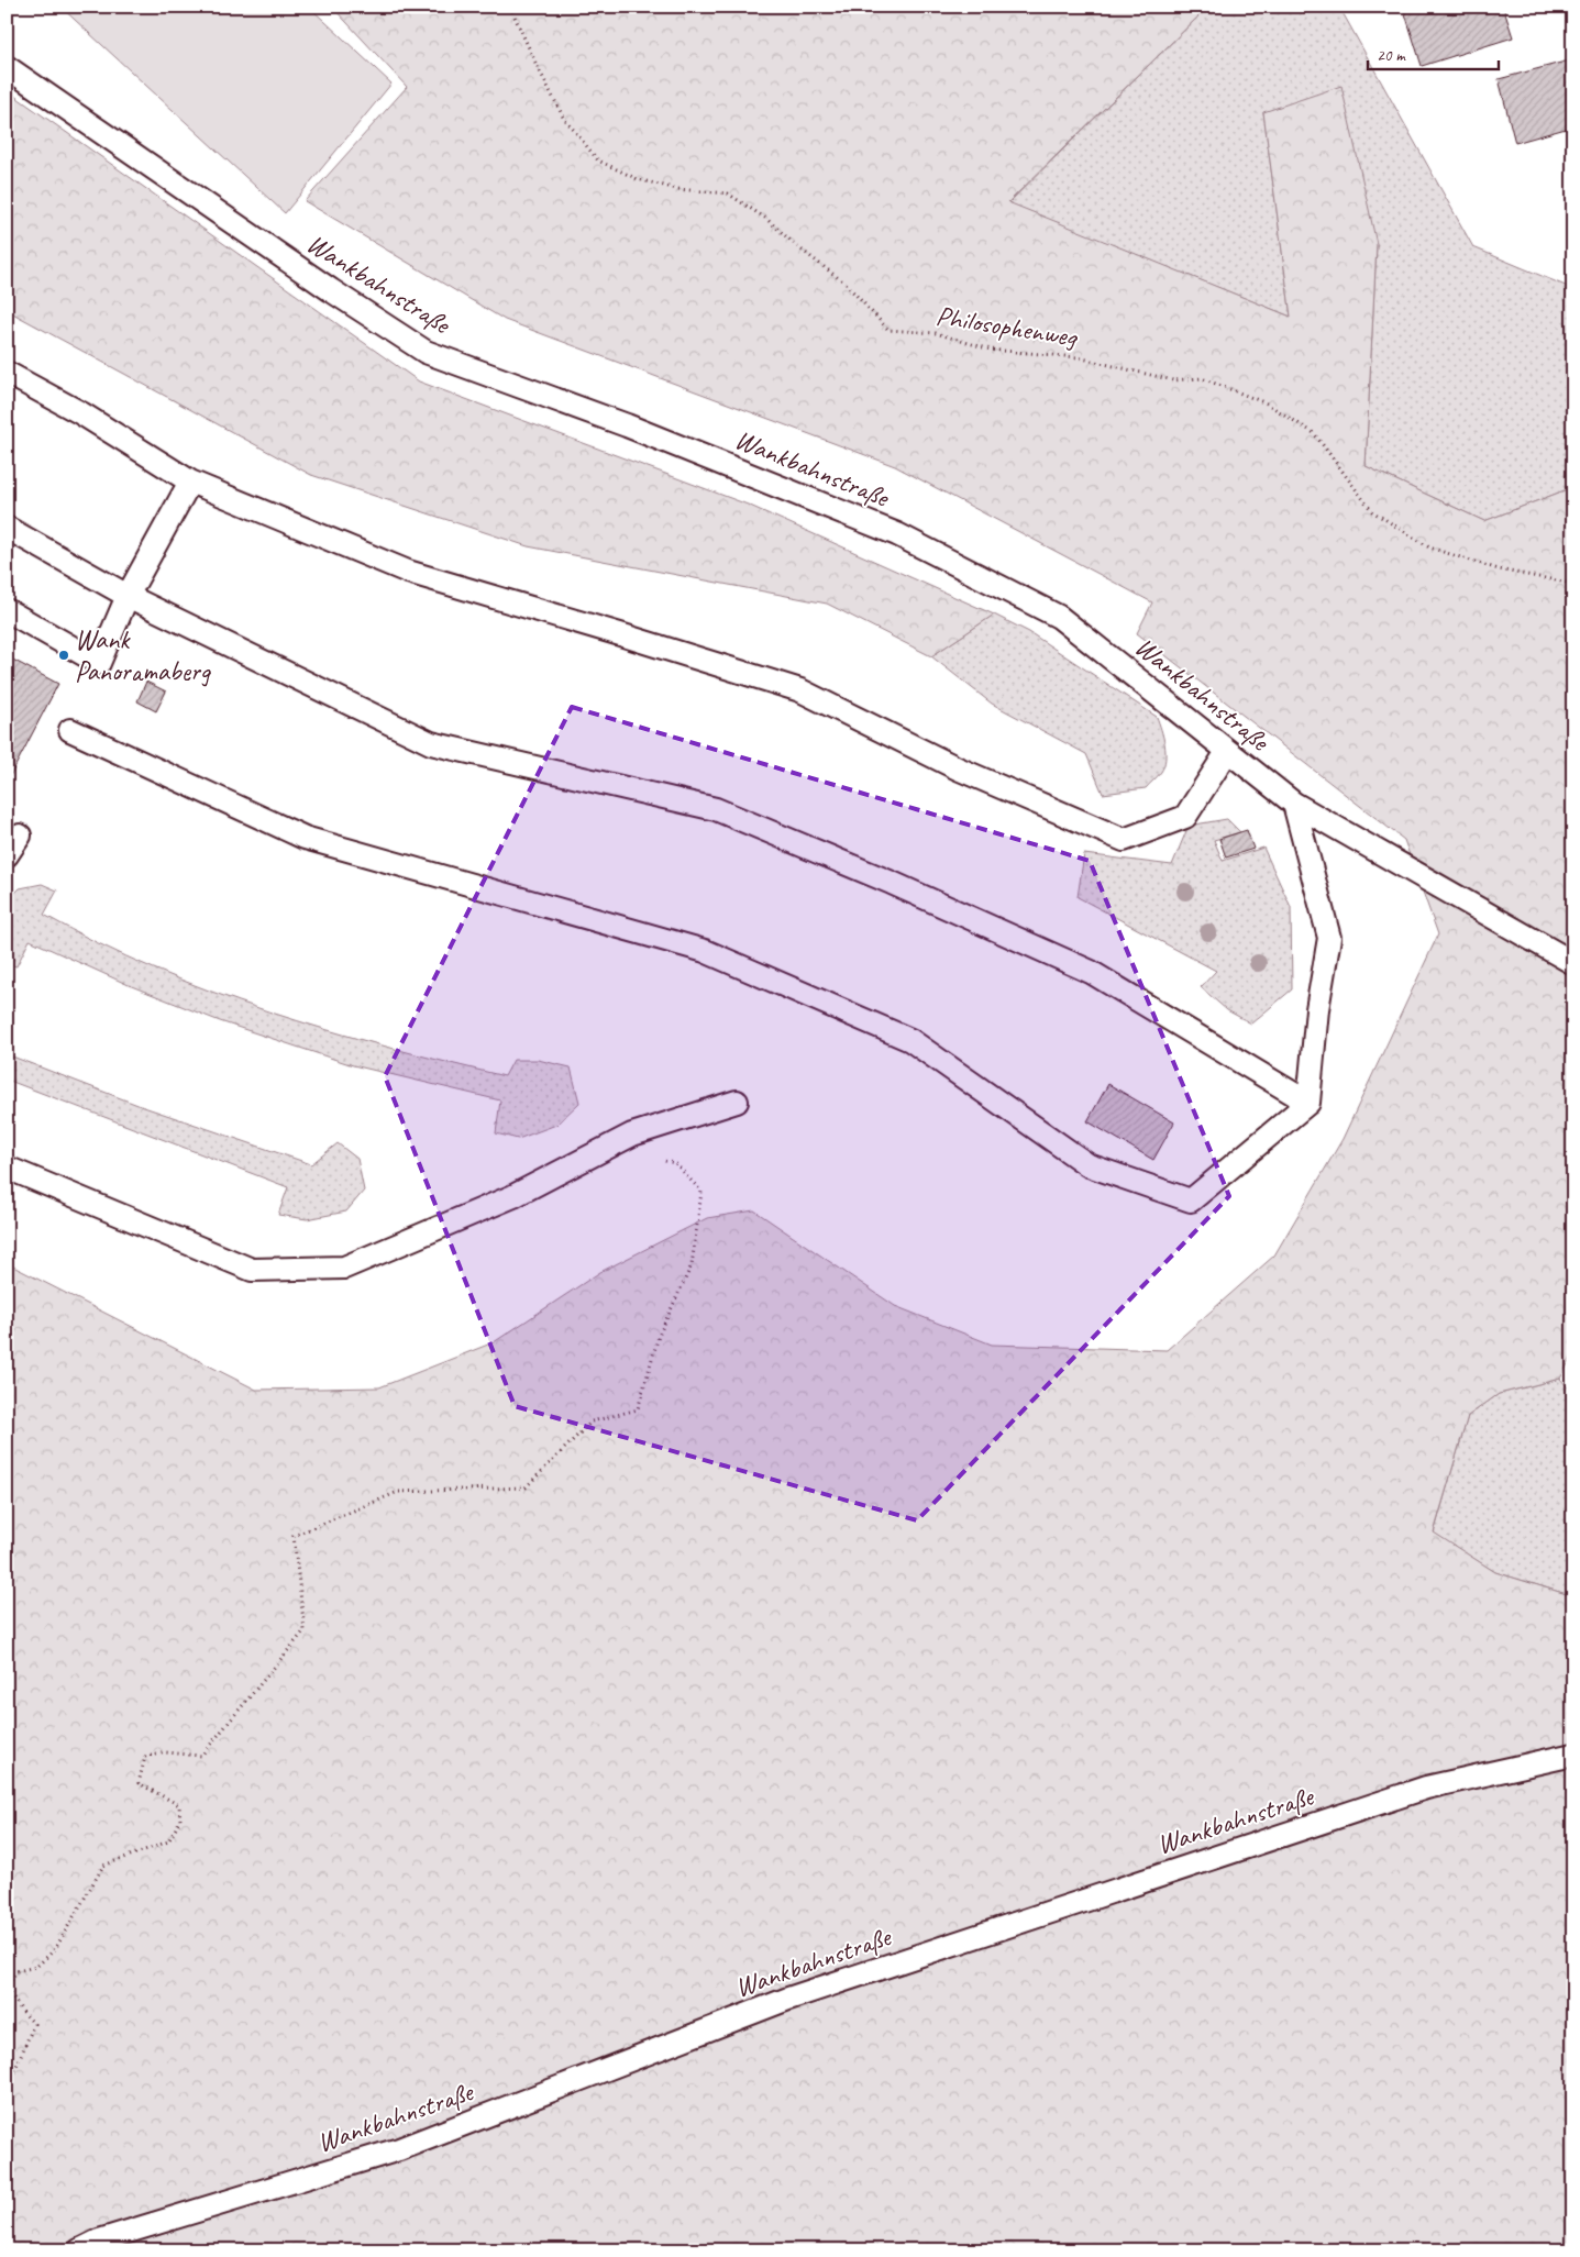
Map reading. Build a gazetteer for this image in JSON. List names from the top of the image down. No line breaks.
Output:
{"streets":{"lane":["Wankbahnstraße"],"path":["Philosophenweg"]},"places":["Wank Panoramaberg"],"scale_bar":"20 m"}
